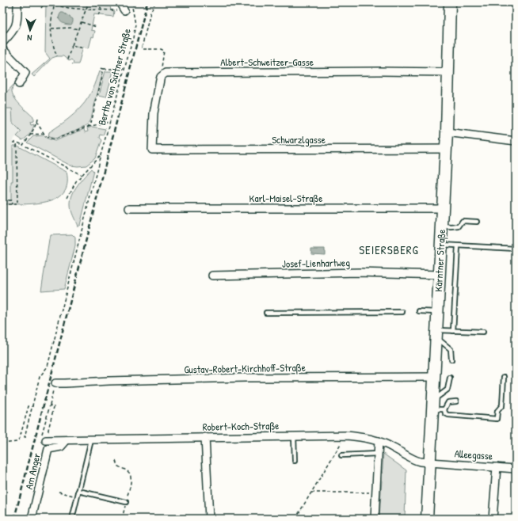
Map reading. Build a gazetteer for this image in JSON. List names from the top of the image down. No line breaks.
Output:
{"streets":{"main road":["Kärntner Straße"],"street":["Albert-Schweitzer-Gasse","Schwarzlgasse","Karl-Maisel-Straße","Josef-Lienhartweg","Gustav-Robert-Kirchhoff-Straße","Robert-Koch-Straße","Alleegasse","Am Anger"],"path":["Bertha von Suttner Straße"]},"crossings":[["Albert-Schweitzer-Gasse","Schwarzlgasse"],["Albert-Schweitzer-Gasse","Kärntner Straße"],["Schwarzlgasse","Kärntner Straße"],["Karl-Maisel-Straße","Kärntner Straße"],["Kärntner Straße","Josef-Lienhartweg"],["Kärntner Straße","Gustav-Robert-Kirchhoff-Straße"],["Kärntner Straße","Robert-Koch-Straße"],["Kärntner Straße","Alleegasse"],["Robert-Koch-Straße","Alleegasse"],["Robert-Koch-Straße","Am Anger"]],"districts":["SEIERSBERG"],"north":"bottom"}
